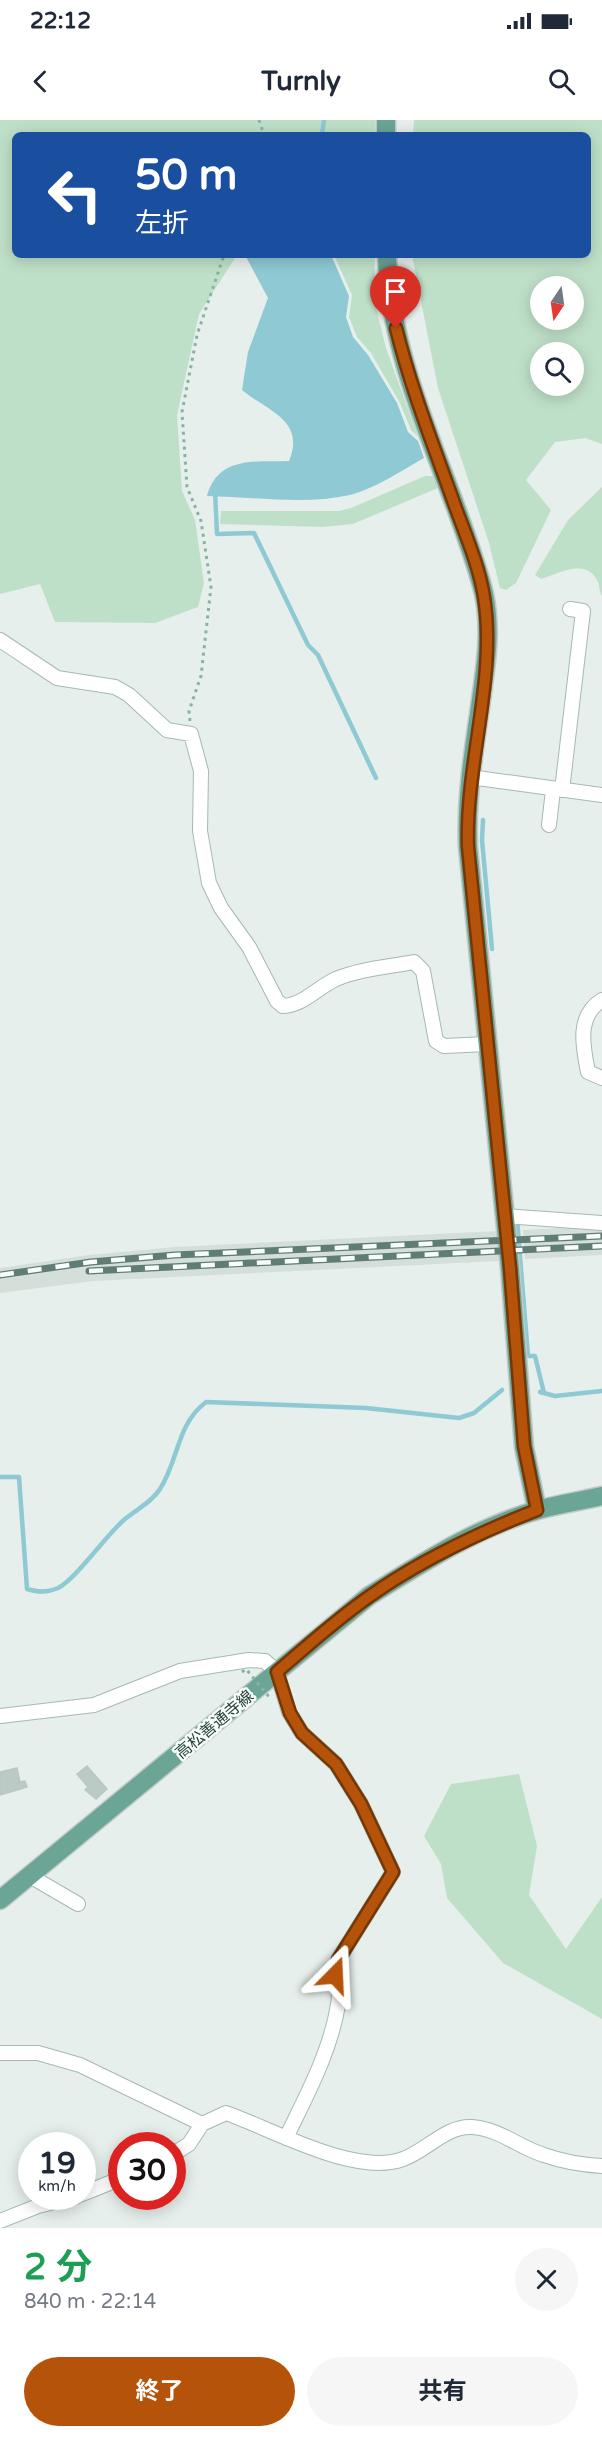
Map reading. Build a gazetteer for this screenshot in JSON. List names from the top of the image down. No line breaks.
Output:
{"streets":{"main road":["高松善通寺線"]},"north":"bottom","page":{"status":"22:12","header":"Turnly","turn":["50 m","左折"],"speed":"19 km/h","limit":"30","heading":["2 分","840 m · 22:14"],"buttons":["終了","共有"]}}
